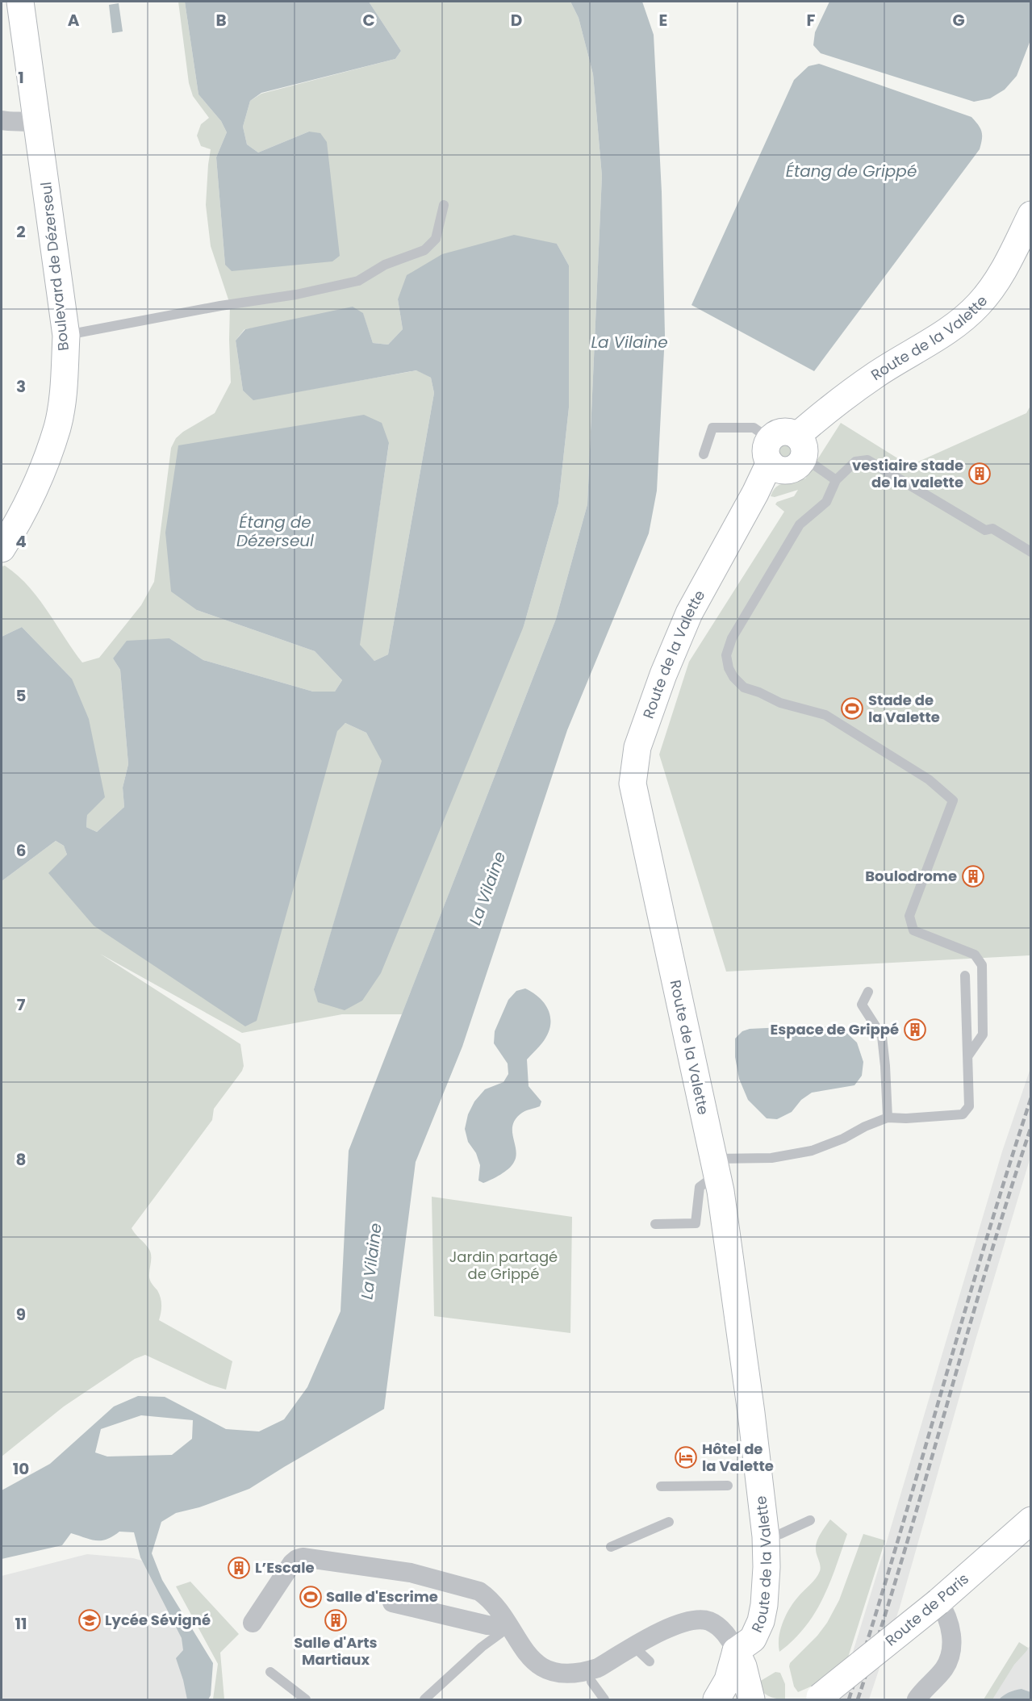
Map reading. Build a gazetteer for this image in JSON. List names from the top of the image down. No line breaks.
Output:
{"streets":{"street":["Boulevard de Dézerseul","Route de la Valette","Route de Paris"]},"water":["Étang de Grippé","La Vilaine","Étang de Dézerseul"],"parks":["Jardin partagé de Grippé"],"places":{"building":["vestiaire stade de la valette","Boulodrome","Espace de Grippé","L’Escale","Salle d'Arts Martiaux"],"sports":["Stade de la Valette","Salle d'Escrime"],"hotel":["Hôtel de la Valette"],"school or university":["Lycée Sévigné"]},"grid":{"columns":["A","B","C","D","E","F","G"],"rows":["1","2","3","4","5","6","7","8","9","10","11"]}}
